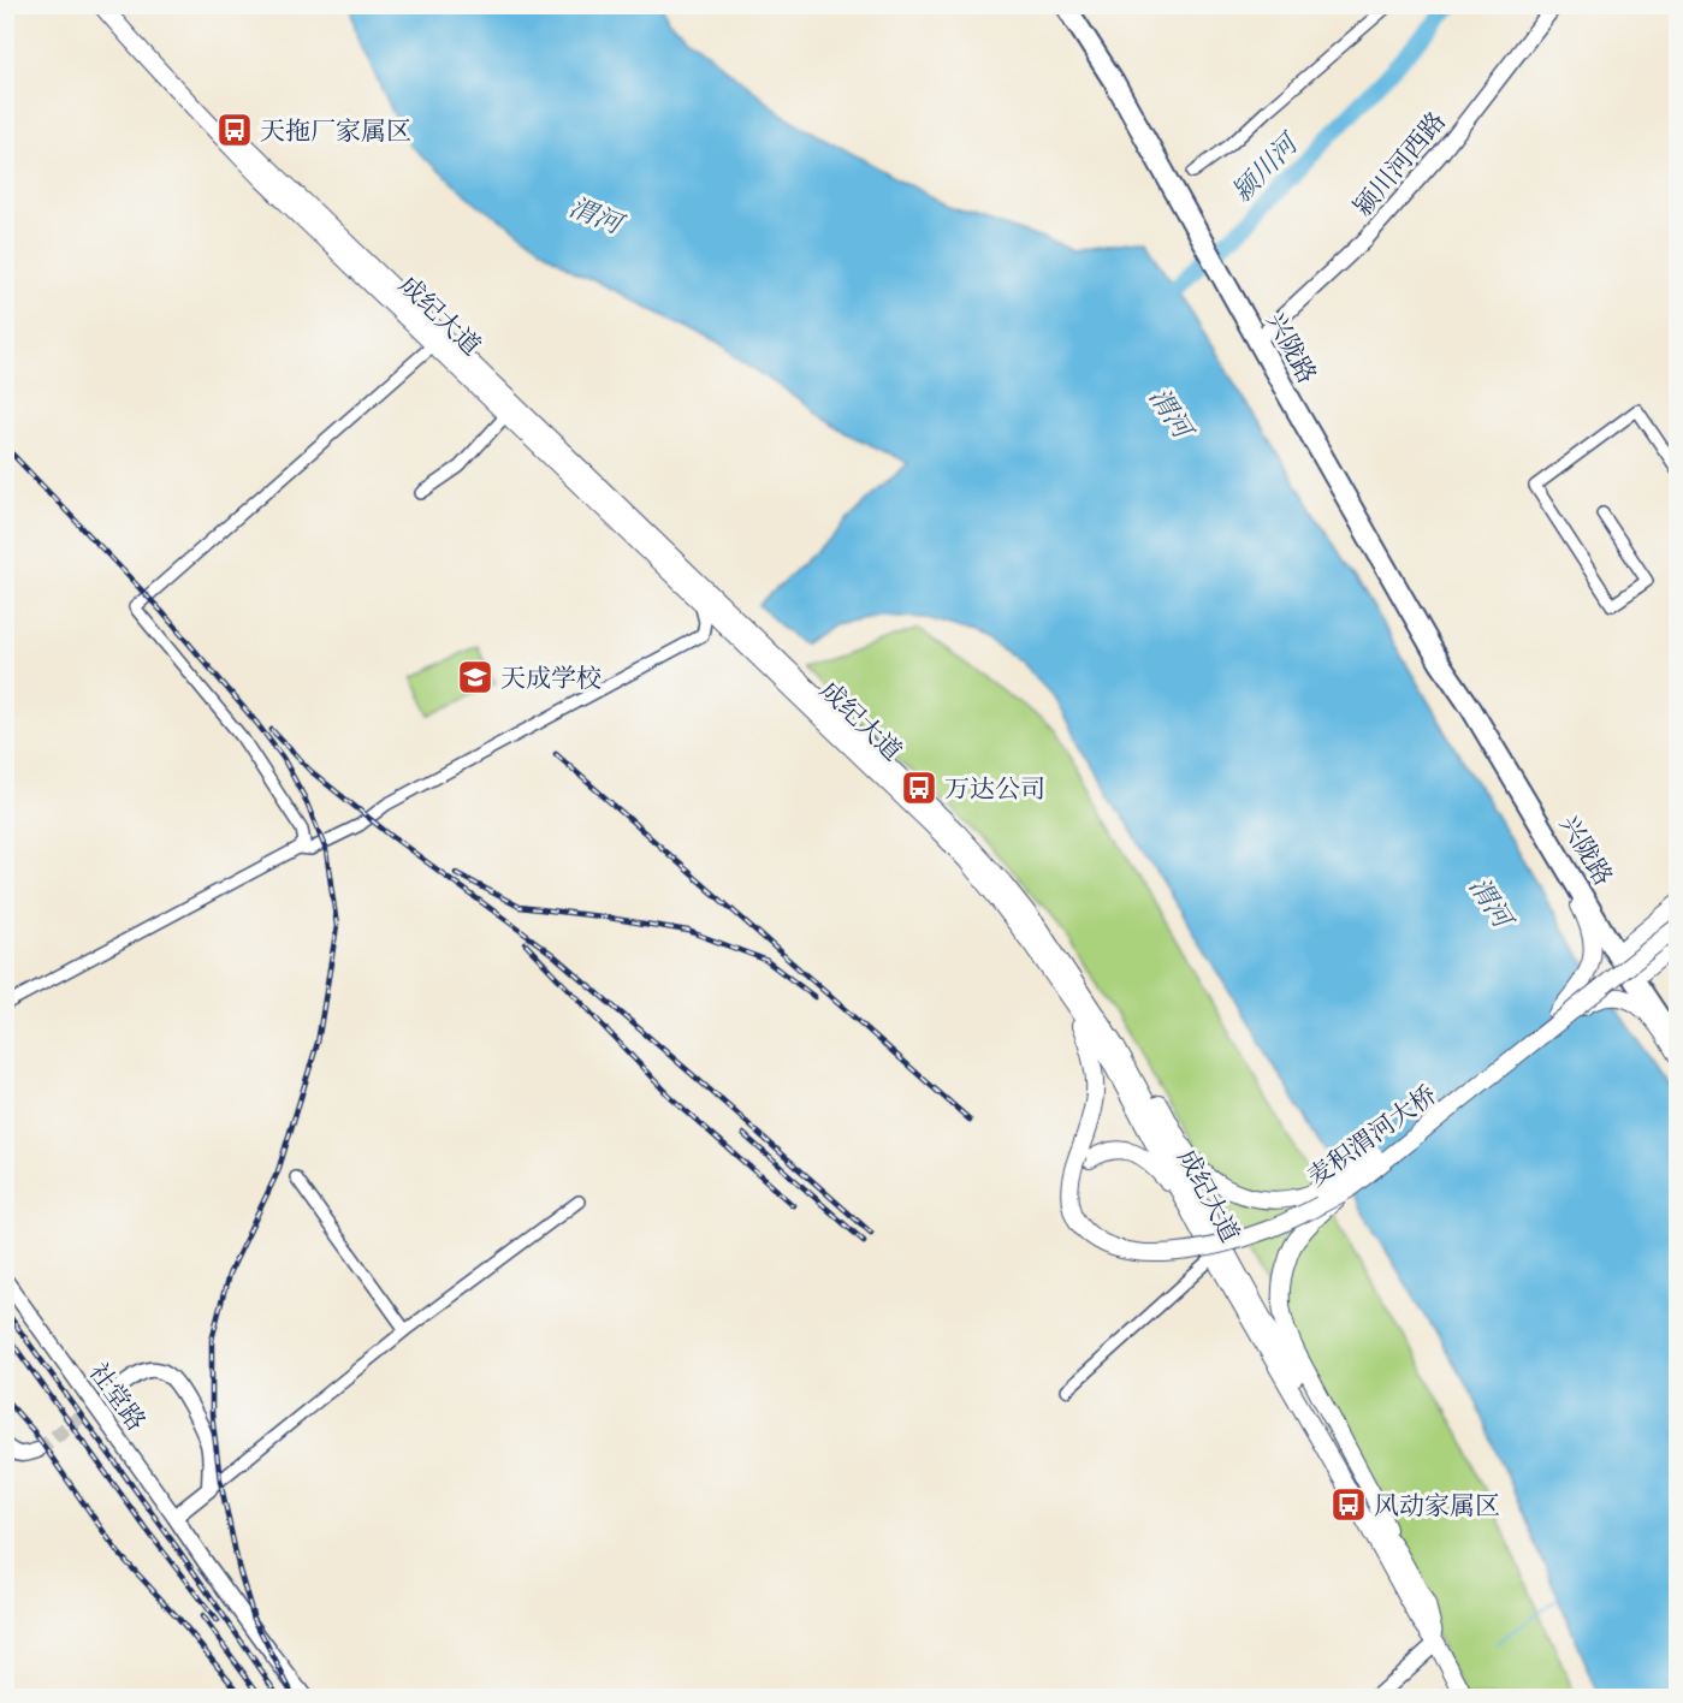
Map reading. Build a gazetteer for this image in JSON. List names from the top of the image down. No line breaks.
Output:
{"streets":{"highway":["兴陇路"],"main road":["颍川河西路","成纪大道","麦积渭河大桥","社堂路"]},"crossings":[["颍川河西路","兴陇路"],["成纪大道","麦积渭河大桥"]],"water":["颍川河","渭河"],"places":{"bus stop":["天拖厂家属区","万达公司","风动家属区"],"school or university":["天成学校"]}}
